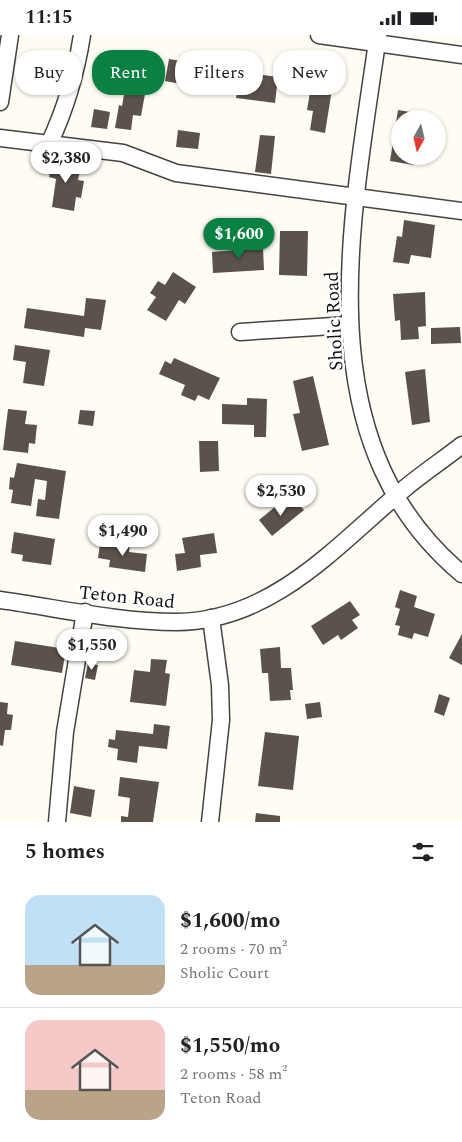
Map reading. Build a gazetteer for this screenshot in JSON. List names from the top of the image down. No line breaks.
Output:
{"streets":{"street":["Sholic Road","Teton Road"]},"crossings":[["Sholic Road","Teton Road"]],"north":"bottom","page":{"status":"11:15","chip":["Buy","Rent","Filters","New"],"price":["$2,380","$1,600","$2,530","$1,490","$1,550"],"heading":"5 homes","list":[{"name":"$1,600/mo","note":"2 rooms · 70 m² · Sholic Court"},{"name":"$1,550/mo","note":"2 rooms · 58 m² · Teton Road"}]}}
